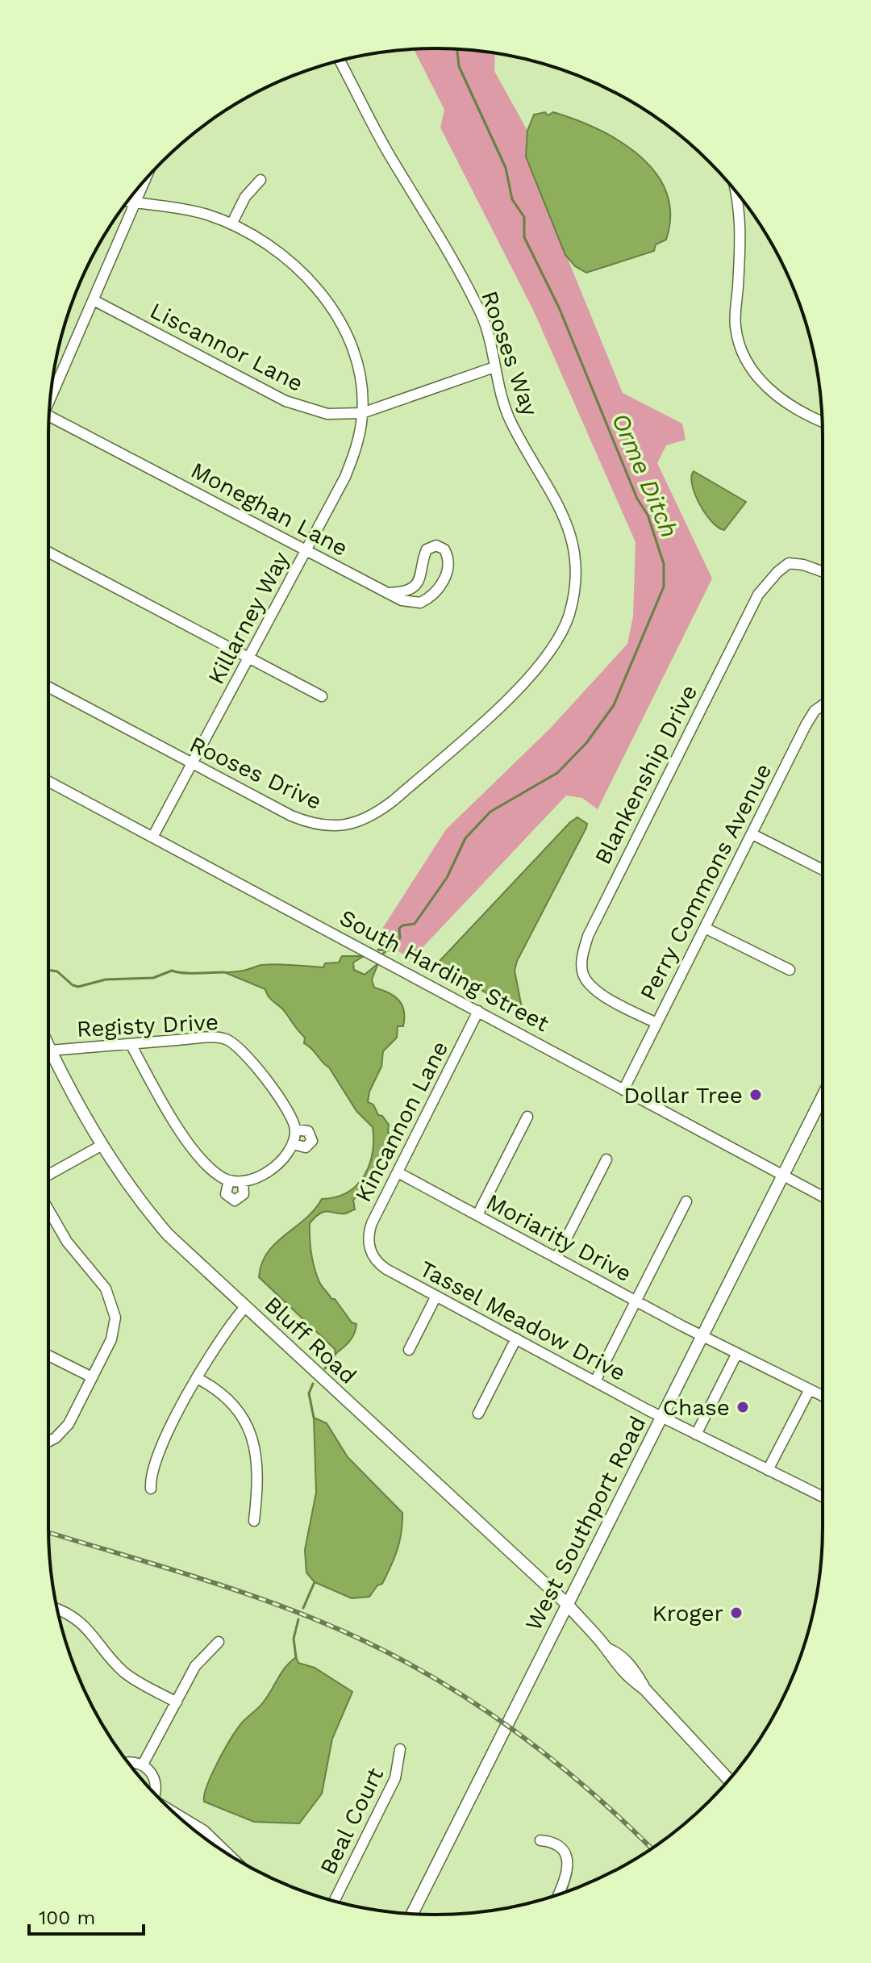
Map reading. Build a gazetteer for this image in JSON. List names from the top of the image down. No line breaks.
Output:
{"streets":{"main road":["Bluff Road","West Southport Road"],"street":["Liscannor Lane","Rooses Way","Moneghan Lane","Killarney Way","Rooses Drive","Blankenship Drive","Perry Commons Avenue","South Harding Street","Registy Drive","Kincannon Lane","Moriarity Drive","Tassel Meadow Drive","Beal Court"]},"crossings":[["Liscannor Lane","Rooses Way"],["Liscannor Lane","Killarney Way"],["Rooses Way","Rooses Drive"],["Moneghan Lane","Killarney Way"],["Killarney Way","Rooses Drive"],["Killarney Way","South Harding Street"],["Blankenship Drive","Perry Commons Avenue"],["Perry Commons Avenue","South Harding Street"],["South Harding Street","Kincannon Lane"],["South Harding Street","West Southport Road"],["Registy Drive","Bluff Road"],["Kincannon Lane","Moriarity Drive"],["Kincannon Lane","Tassel Meadow Drive"],["Moriarity Drive","West Southport Road"],["Tassel Meadow Drive","West Southport Road"],["Bluff Road","West Southport Road"]],"water":["Orme Ditch"],"places":["Dollar Tree","Chase","Kroger"],"scale_bar":"100 m"}
